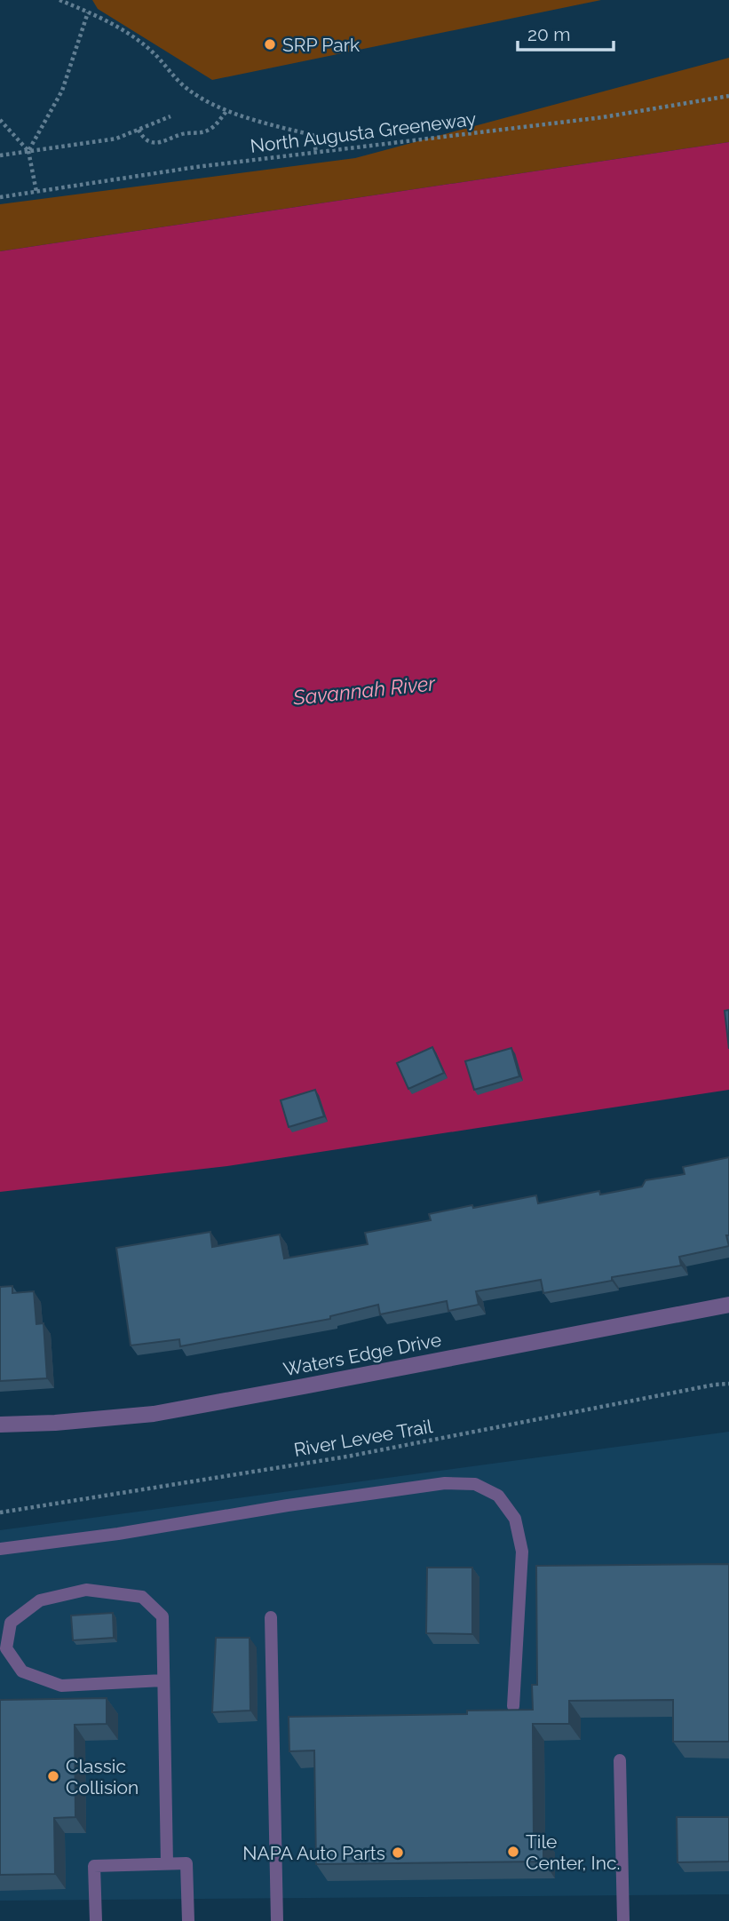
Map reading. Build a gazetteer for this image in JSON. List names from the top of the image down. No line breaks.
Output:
{"streets":{"street":["Waters Edge Drive"],"path":["North Augusta Greeneway","River Levee Trail"]},"water":["Savannah River"],"places":["SRP Park","Classic Collision","Tile Center, Inc.","NAPA Auto Parts"],"scale_bar":"20 m"}
